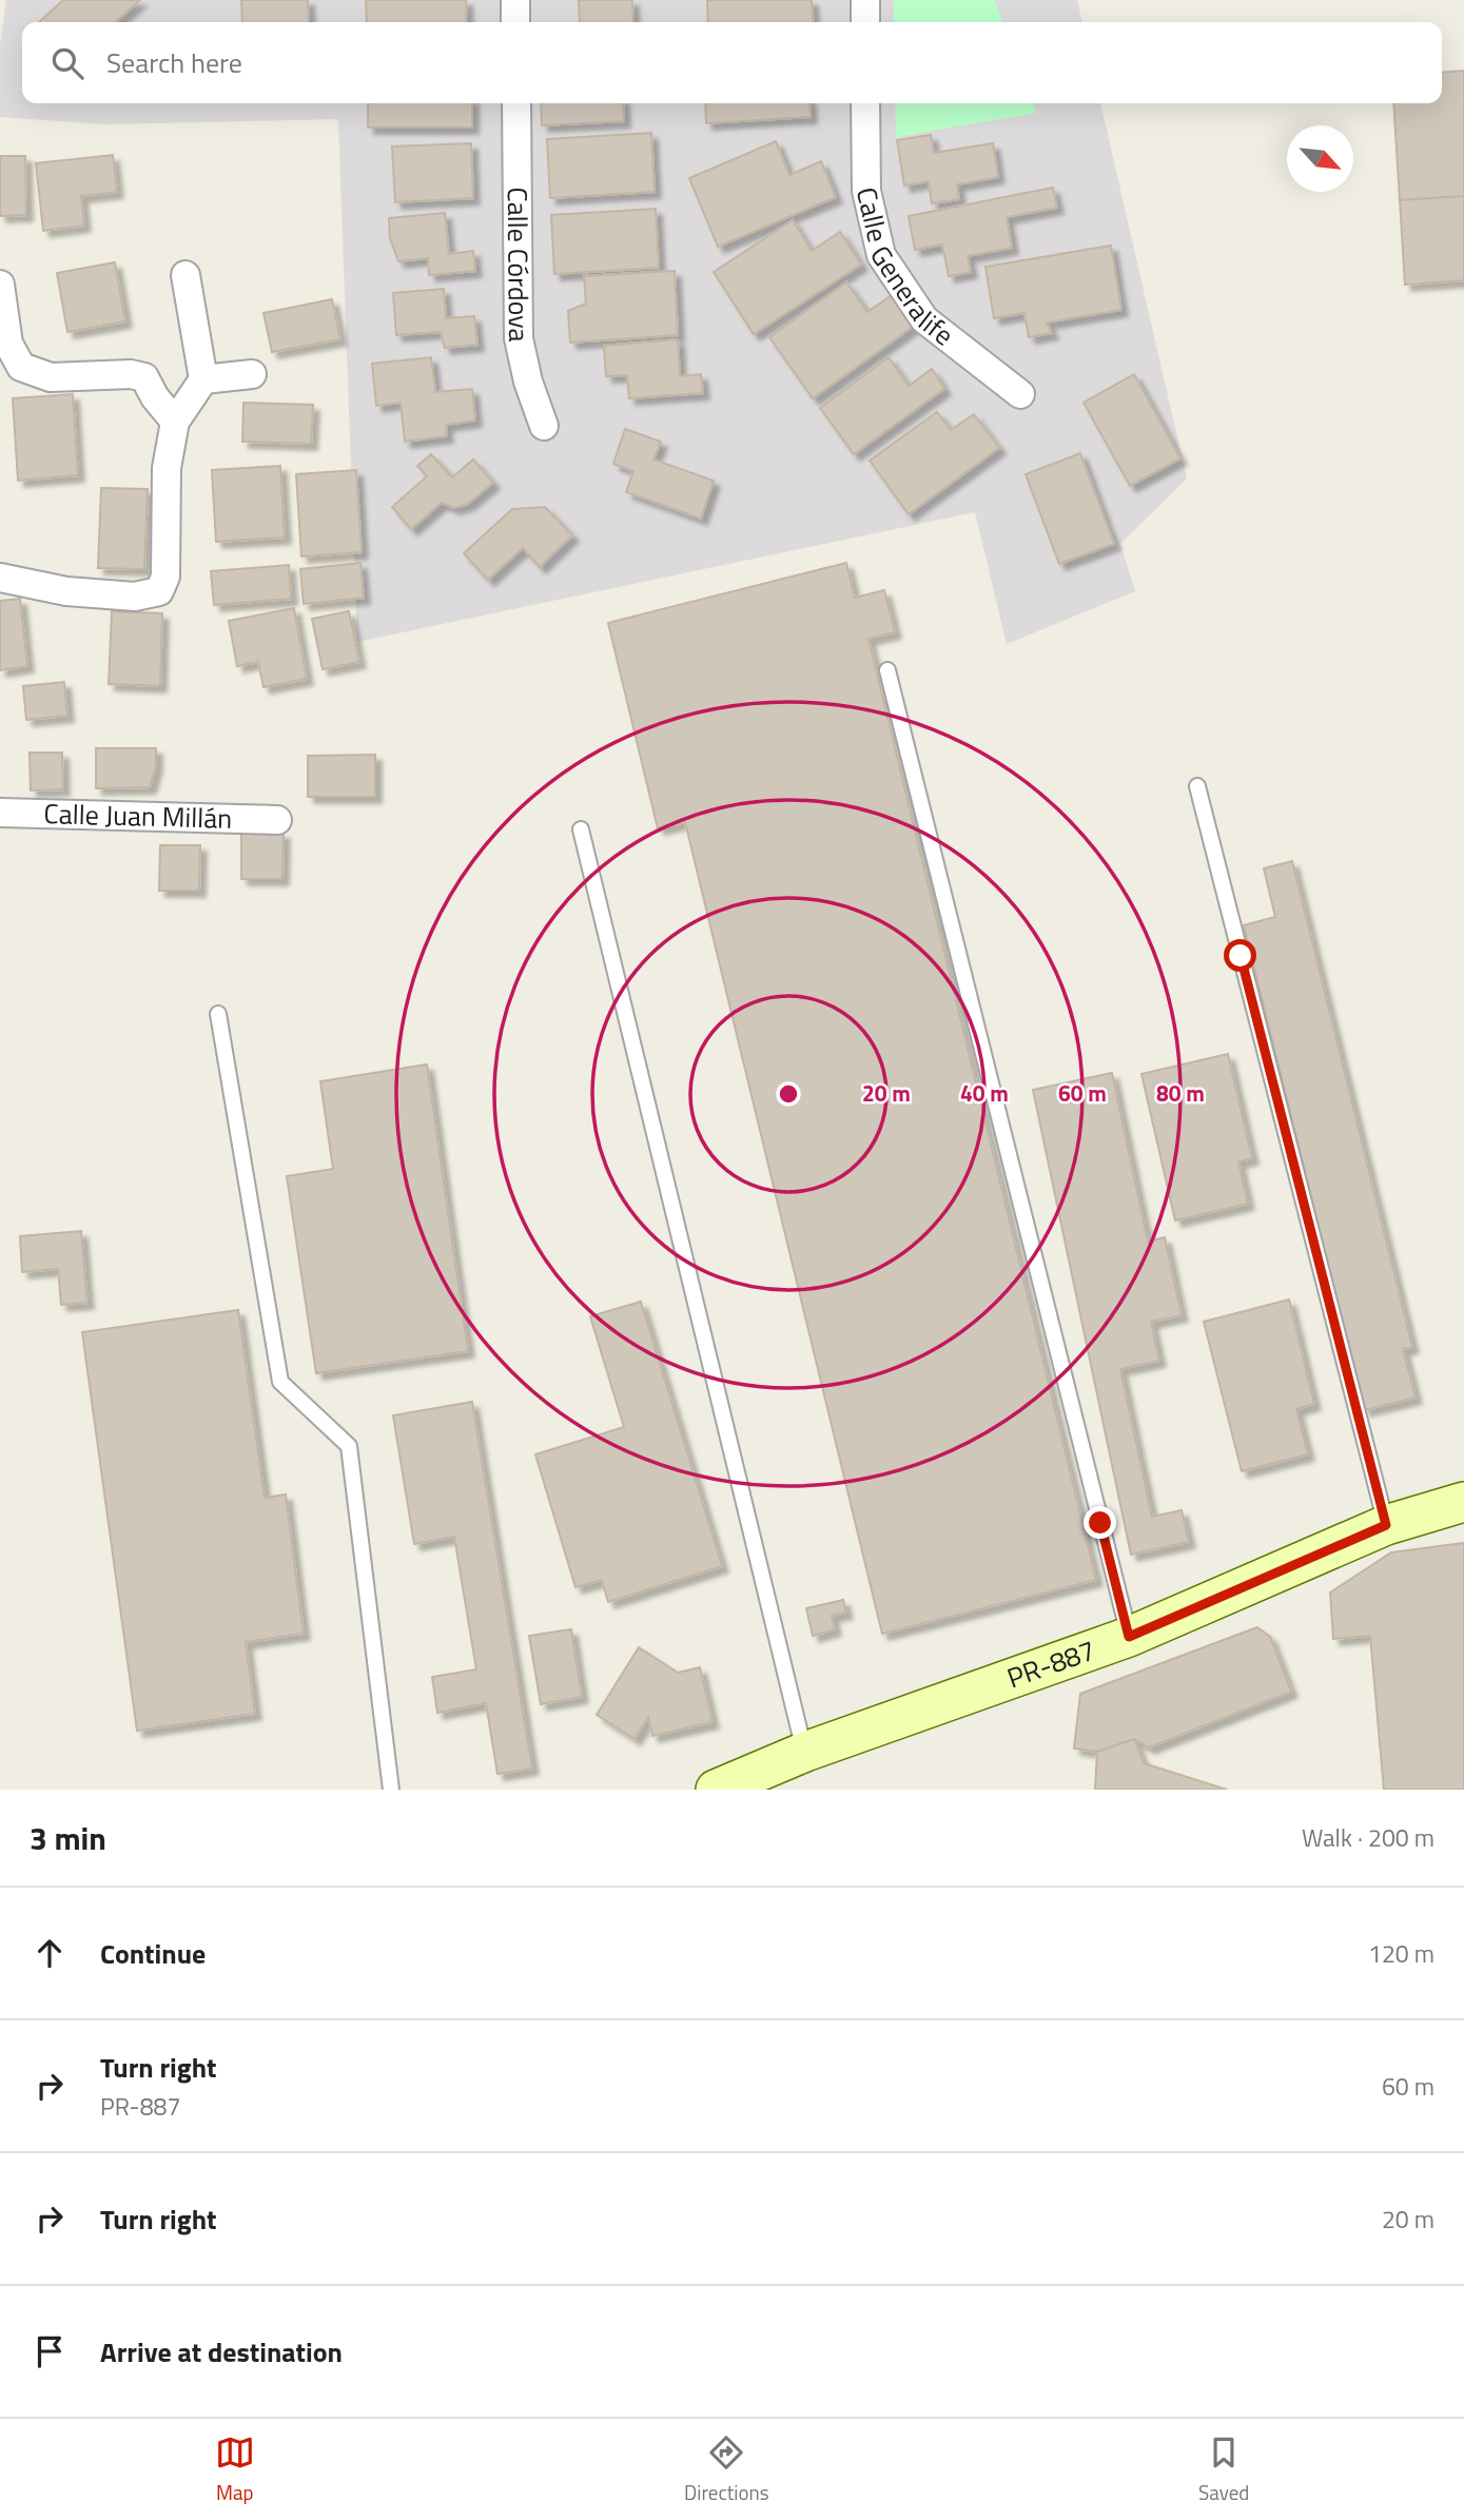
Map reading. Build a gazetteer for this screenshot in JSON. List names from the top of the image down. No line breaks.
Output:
{"streets":{"street":["Calle Generalife","Calle Córdova","Calle Juan Millán","PR-887"]},"north":"bottom right","page":{"search":"Search here","heading":["3 min","Walk · 200 m"],"list":[["Continue","120 m"],["Turn right","PR-887","60 m"],["Turn right","20 m"],"Arrive at destination"],"nav":["Map","Directions","Saved"]},"rings":["20 m","40 m","60 m","80 m"]}
